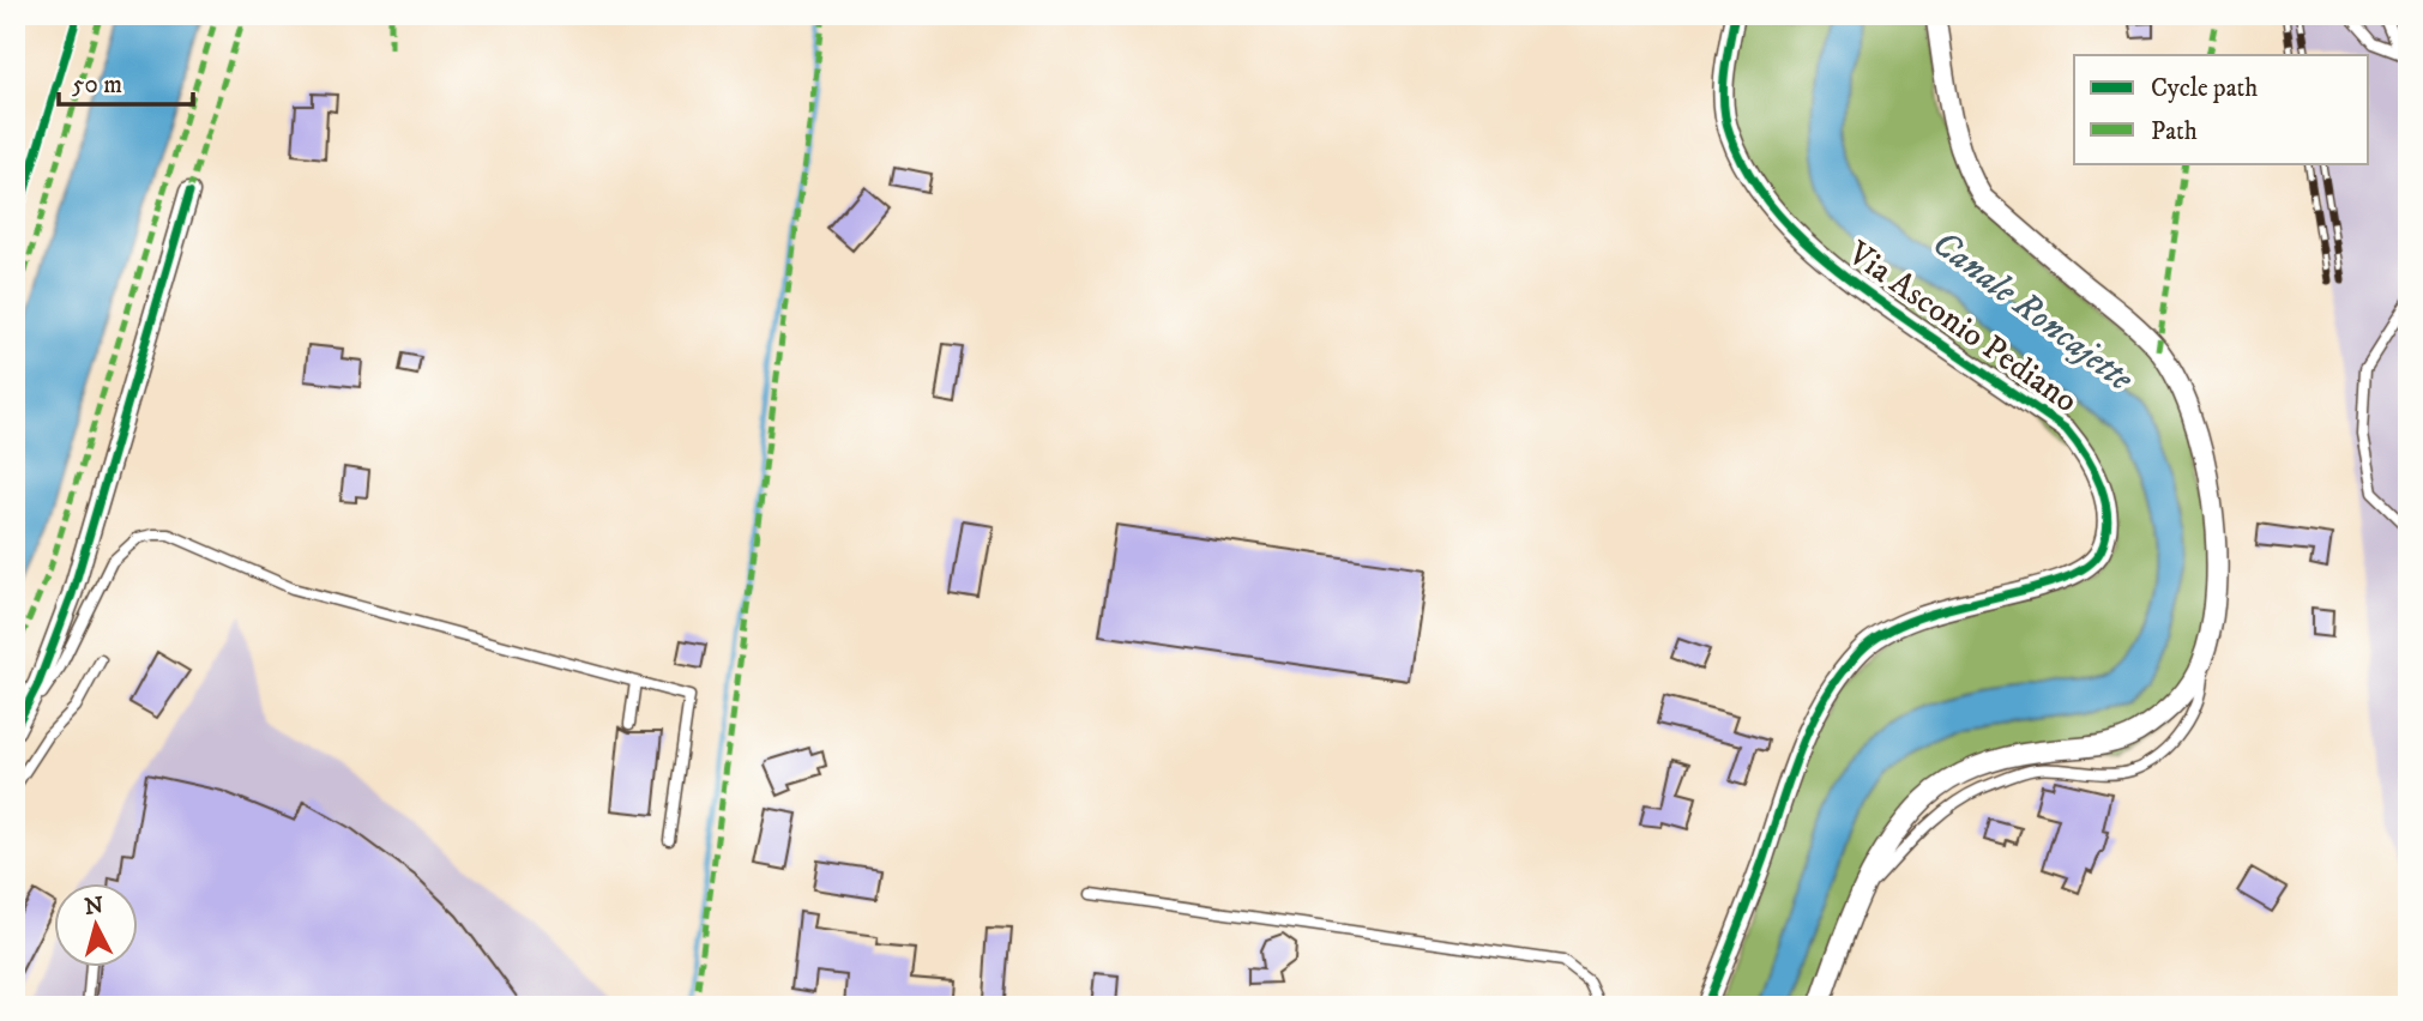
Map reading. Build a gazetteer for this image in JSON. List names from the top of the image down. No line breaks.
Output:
{"streets":{"street":["Via Asconio Pediano"]},"water":["Canale Roncajette"],"legend":["Cycle path","Path"],"scale_bar":"50 m","north":"top"}
